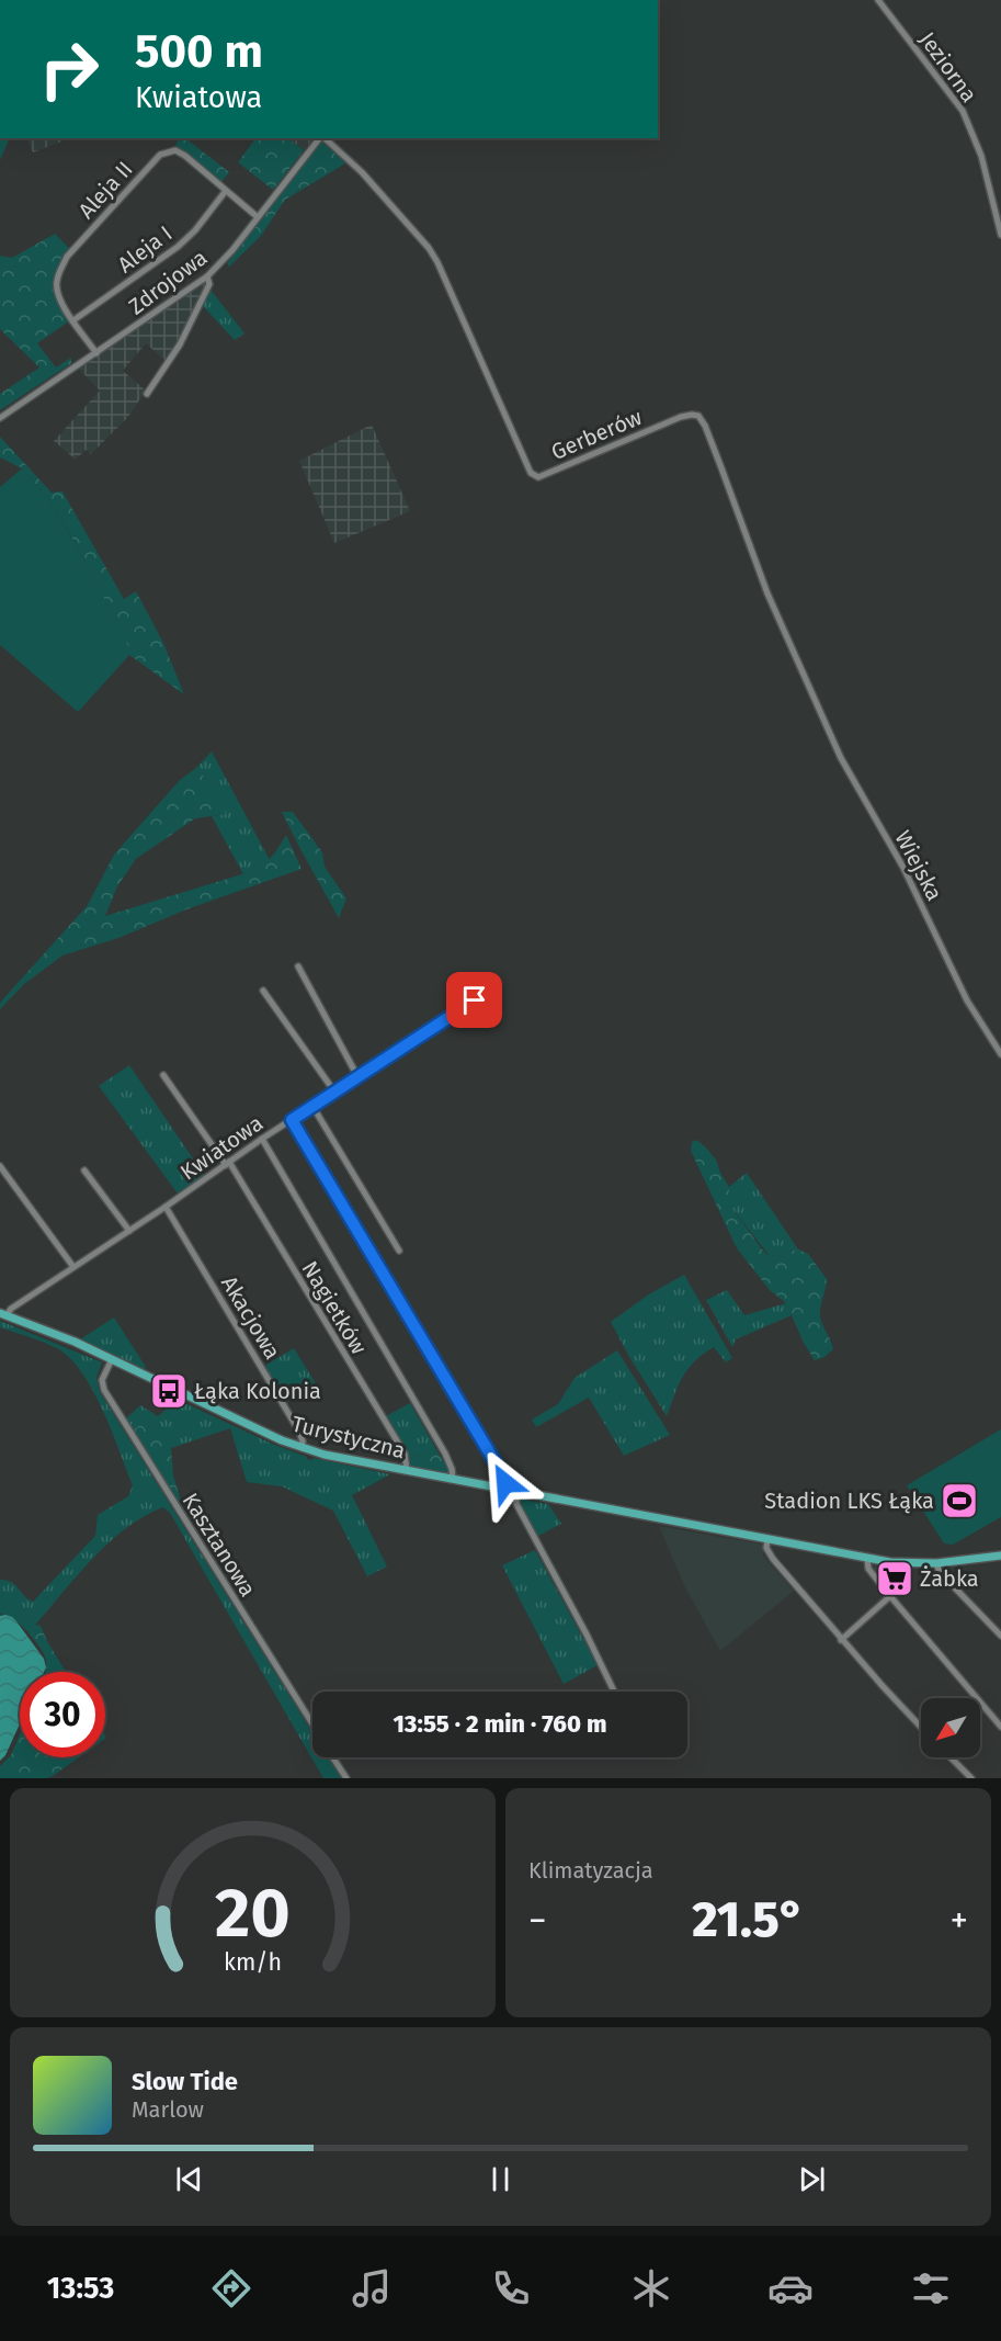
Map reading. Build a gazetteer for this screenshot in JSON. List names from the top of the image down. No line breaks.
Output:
{"streets":{"main road":["Turystyczna"],"street":["Jeziorna","Aleja II","Aleja I","Zdrojowa","Gerberów","Wiejska","Kwiatowa","Nagietków","Akacjowa","Kasztanowa"]},"crossings":[["Aleja II","Aleja I"],["Aleja II","Zdrojowa"],["Gerberów","Wiejska"],["Kwiatowa","Nagietków"],["Kwiatowa","Akacjowa"],["Kwiatowa","Turystyczna"],["Nagietków","Turystyczna"],["Akacjowa","Turystyczna"],["Turystyczna","Kasztanowa"]],"places":{"bus stop":["Łąka Kolonia"],"sports":["Stadion LKS Łąka"],"supermarket":["Żabka"]},"north":"bottom left","page":{"turn":["500 m","Kwiatowa"],"limit":"30","trip":"13:55 · 2 min · 760 m","tile":"Klimatyzacja","heat":["−","21.5°","+"],"song":["Slow Tide","Marlow"],"tabs":"13:53","gauge":["20","km/h"]}}
